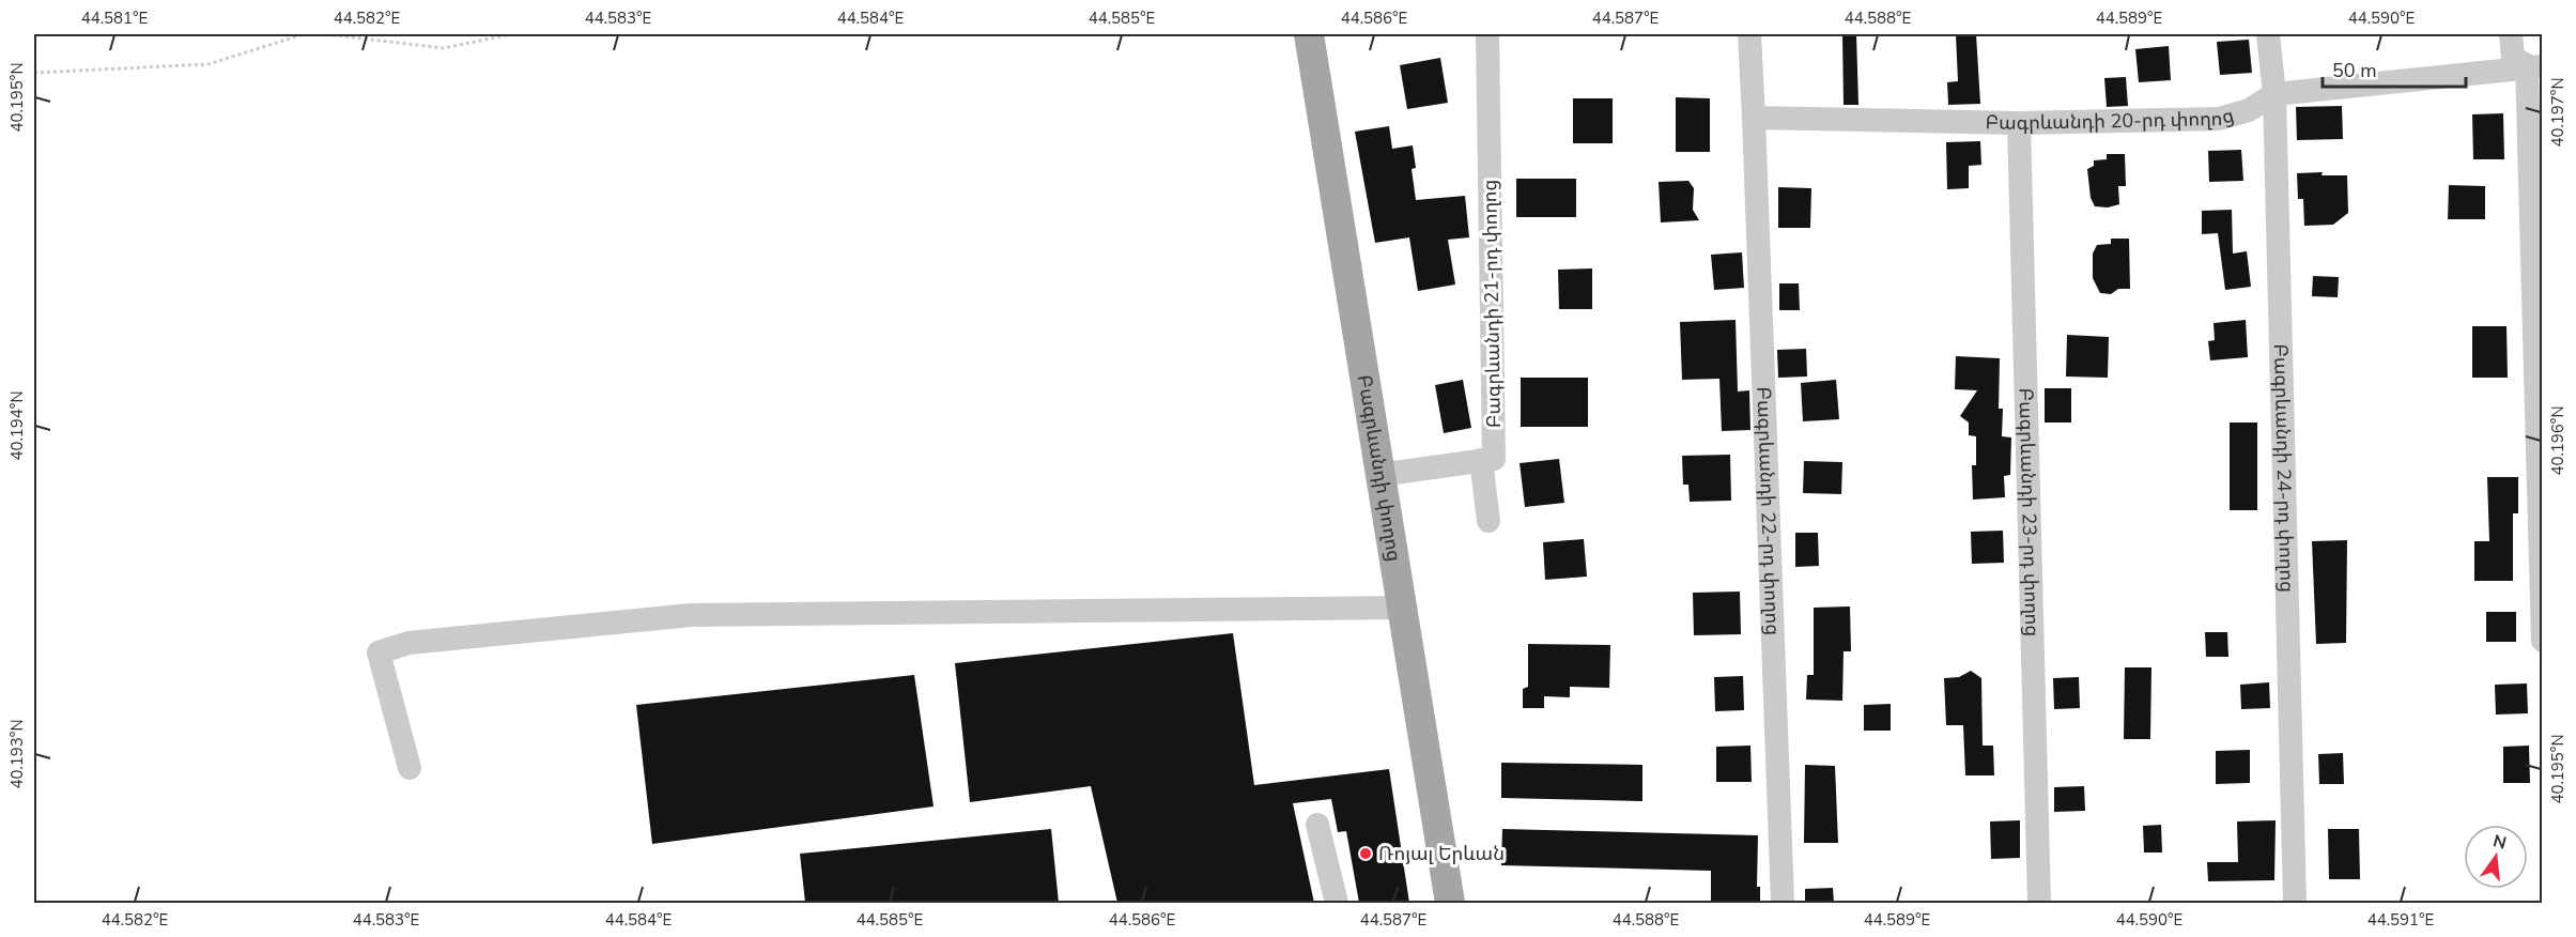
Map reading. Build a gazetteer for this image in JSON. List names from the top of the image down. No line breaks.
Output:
{"streets":{"main road":["Բագրևանդի փողոց"],"street":["Բագրևանդի 20-րդ փողոց","Բագրևանդի 21-րդ փողոց","Բագրևանդի 24-րդ փողոց","Բագրևանդի 22-րդ փողոց","Բագրևանդի 23-րդ փողոց"]},"crossings":[["Բագրևանդի 20-րդ փողոց","Բագրևանդի 24-րդ փողոց"],["Բագրևանդի 20-րդ փողոց","Բագրևանդի 22-րդ փողոց"],["Բագրևանդի 20-րդ փողոց","Բագրևանդի 23-րդ փողոց"]],"places":["Ռոյալ Երևան"],"scale_bar":"50 m","north":"top","coordinates":["44.581°E","44.582°E","44.583°E","44.584°E","44.585°E","44.586°E","44.587°E","44.588°E","44.589°E","44.590°E","40.195°N","40.197°N","40.194°N","40.196°N","40.193°N","44.591°E"]}
